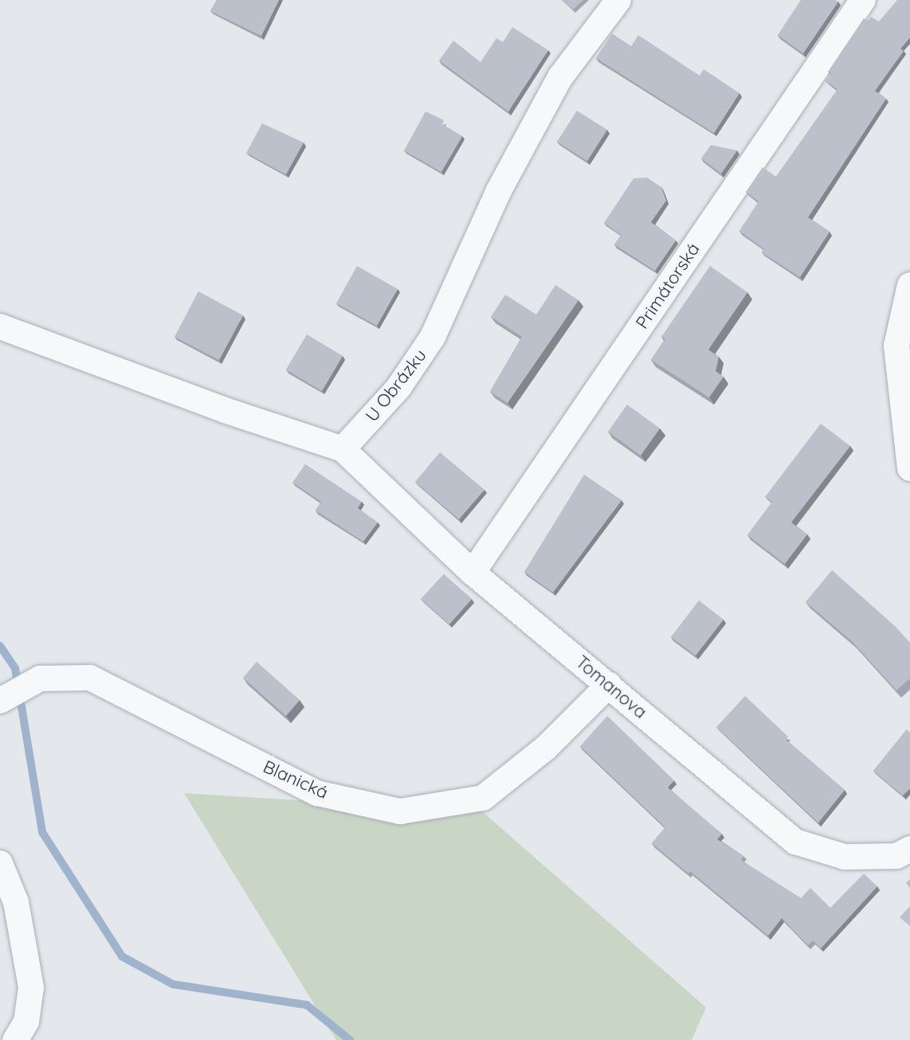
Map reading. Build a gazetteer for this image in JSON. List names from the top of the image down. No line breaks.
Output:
{"streets":{"street":["Primátorská","U Obrázku","Tomanova","Blanická"]},"crossings":[["Primátorská","Tomanova"],["U Obrázku","Tomanova"],["Tomanova","Blanická"]]}
